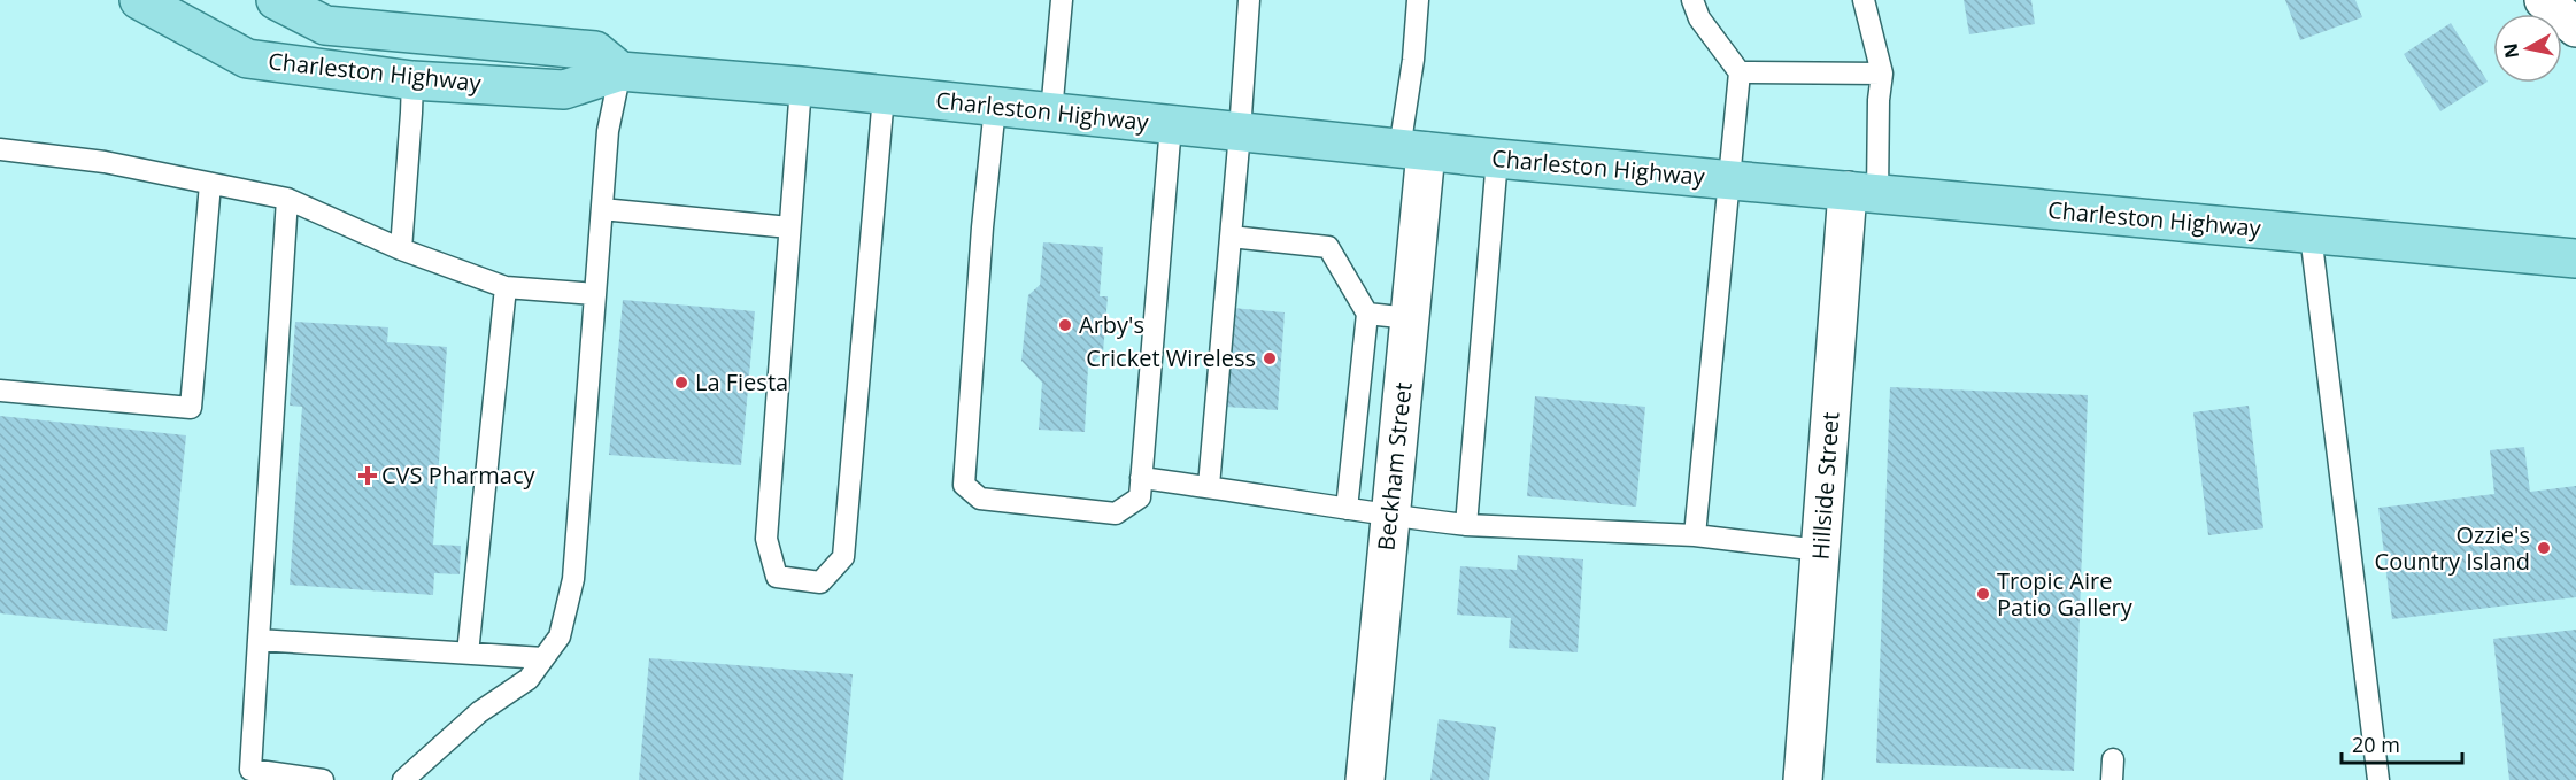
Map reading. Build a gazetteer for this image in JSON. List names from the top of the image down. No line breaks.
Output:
{"streets":{"main road":["Charleston Highway"],"street":["Beckham Street","Hillside Street"]},"crossings":[["Charleston Highway","Beckham Street"],["Charleston Highway","Hillside Street"]],"places":{"other":["Arby's","Cricket Wireless","La Fiesta","Ozzie's Country Island","Tropic Aire Patio Gallery"],"health":["CVS Pharmacy"]},"scale_bar":"20 m","north":"left"}
